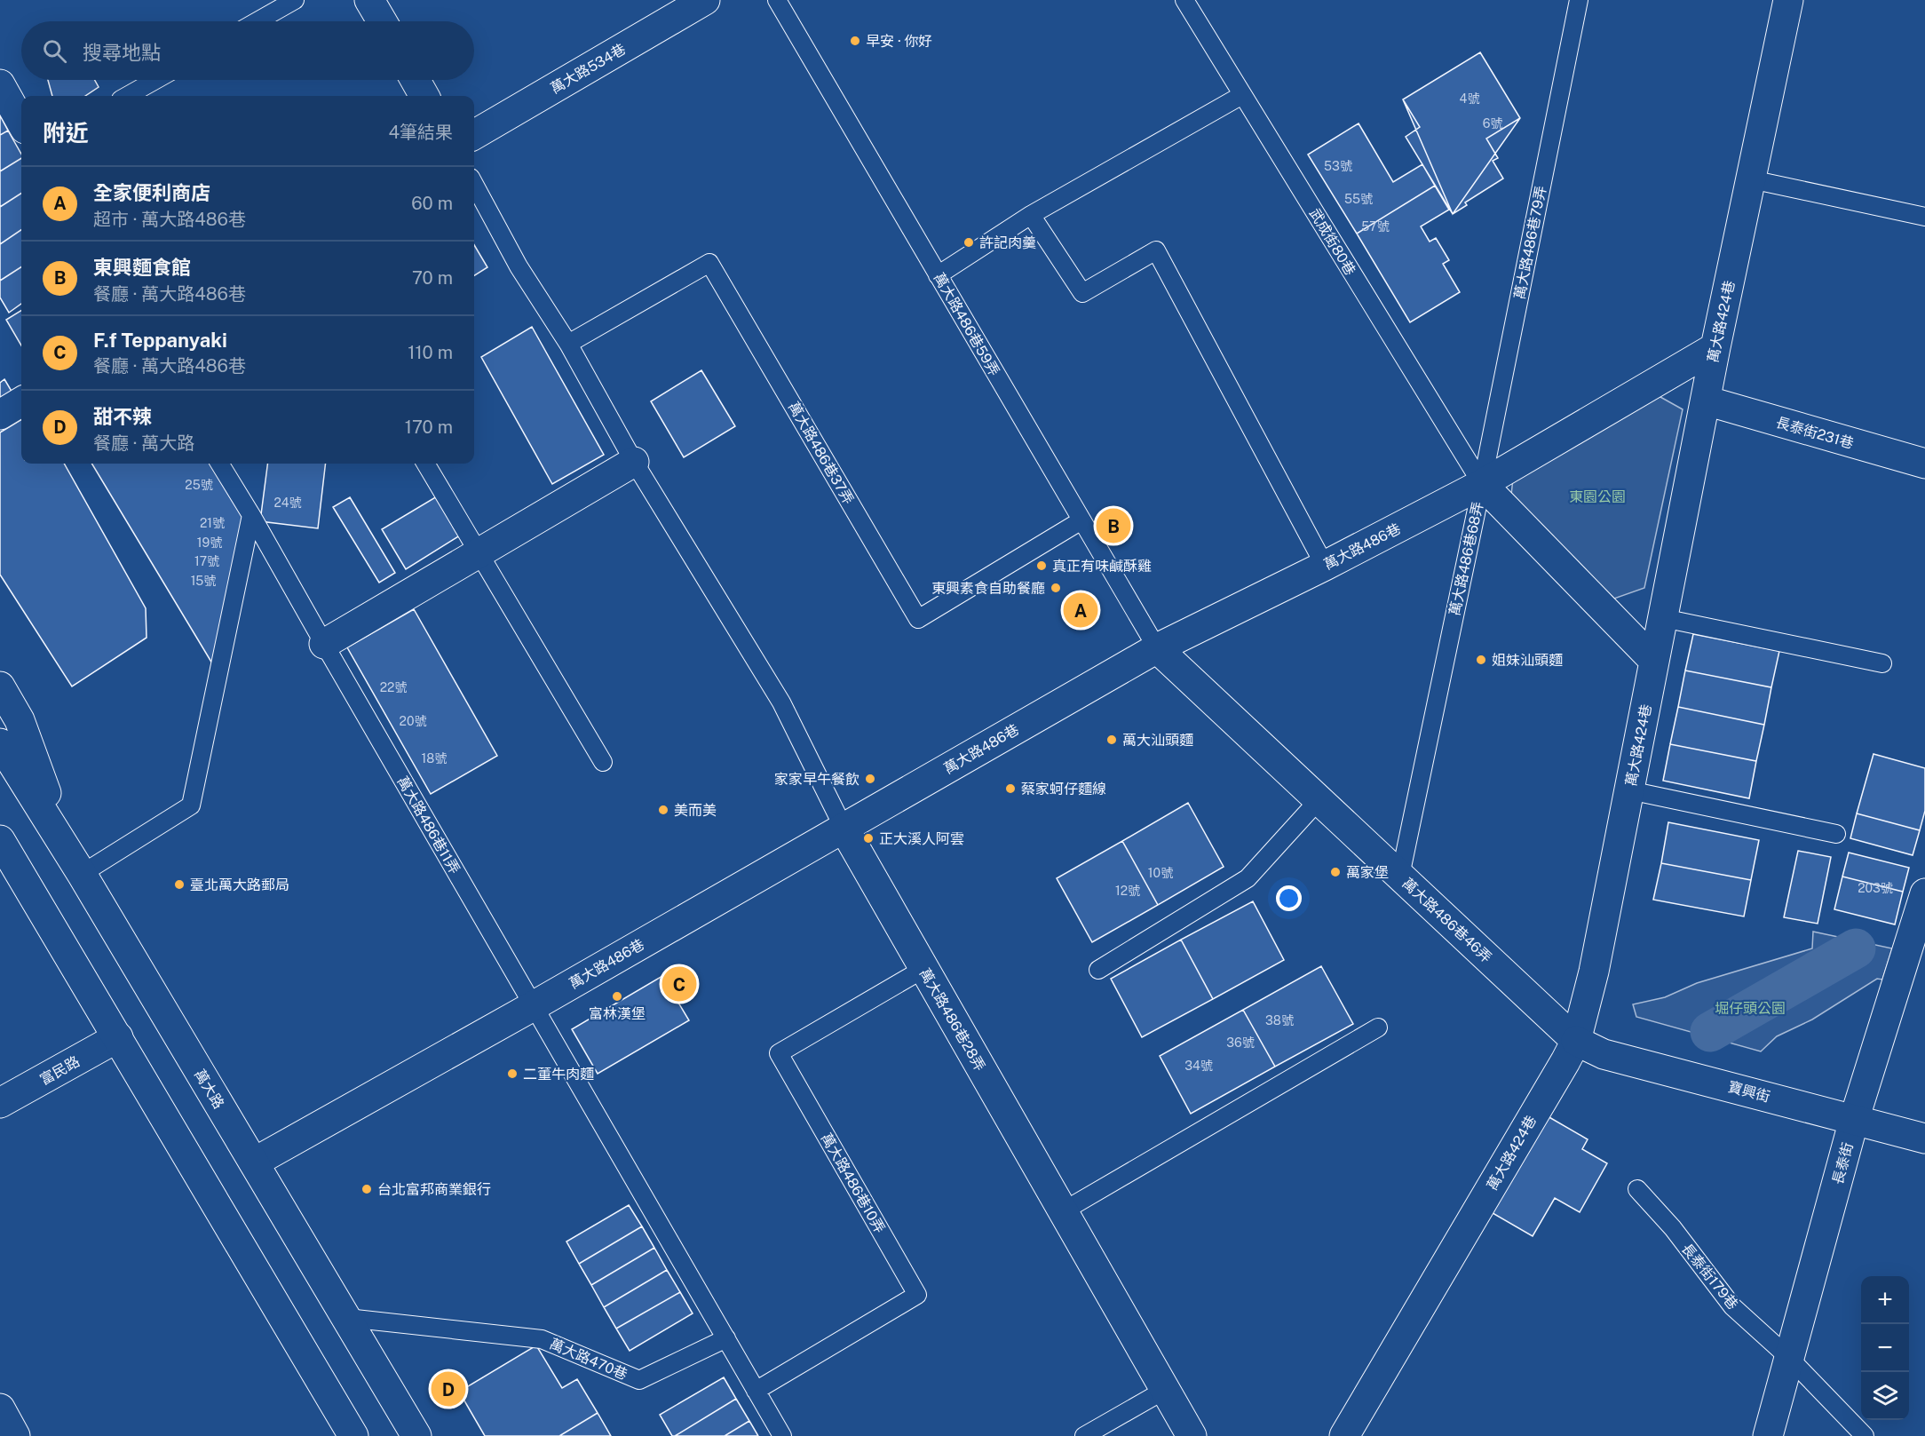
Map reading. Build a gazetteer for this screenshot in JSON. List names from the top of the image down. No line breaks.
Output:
{"streets":{"street":["萬大路534巷","萬大路424巷","長泰街231巷","萬大路486巷","萬大路486巷68弄","萬大路486巷46弄","萬大路486巷28弄","富民路","萬大路","寶興街","長泰街"],"lane":["武成街80巷","萬大路486巷79弄","萬大路486巷59弄","萬大路486巷37弄","萬大路486巷11弄","萬大路486巷10弄","長泰街179巷","萬大路470巷"]},"crossings":[["武成街80巷","萬大路486巷79弄"],["武成街80巷","萬大路486巷"],["武成街80巷","萬大路486巷68弄"],["萬大路486巷79弄","萬大路486巷"],["萬大路486巷79弄","萬大路486巷68弄"],["萬大路424巷","長泰街231巷"],["萬大路424巷","萬大路486巷"],["萬大路424巷","萬大路486巷68弄"],["萬大路424巷","萬大路486巷46弄"],["萬大路424巷","寶興街"],["萬大路486巷59弄","萬大路486巷37弄"],["萬大路486巷59弄","萬大路486巷"],["萬大路486巷59弄","萬大路486巷46弄"],["萬大路486巷","萬大路486巷68弄"],["萬大路486巷","萬大路486巷11弄"],["萬大路486巷","萬大路486巷46弄"],["萬大路486巷","萬大路486巷28弄"],["萬大路486巷","萬大路"],["萬大路486巷68弄","萬大路486巷46弄"],["萬大路486巷46弄","寶興街"],["萬大路486巷28弄","萬大路486巷10弄"],["萬大路","萬大路470巷"],["寶興街","長泰街"],["長泰街","長泰街179巷"]],"parks":["東園公園","堀仔頭公園"],"places":["早安 · 你好","許記肉羹","真正有味鹹酥雞","東興素食自助餐廳","姐妹汕頭麵","萬大汕頭麵","家家早午餐飲","蔡家蚵仔麵線","美而美","正大溪人阿雲","萬家堡","臺北萬大路郵局","富林漢堡","二董牛肉麵","台北富邦商業銀行"],"house_numbers":["4號","6號","53號","55號","57號","25號","24號","21號","19號","17號","15號","22號","20號","18號","10號","203號","12號","38號","36號","34號"],"page":{"search":"搜尋地點","heading":["附近","4筆結果"],"list":[{"mark":"A","name":"全家便利商店","note":"超市 · 萬大路486巷","value":"60 m"},{"mark":"B","name":"東興麵食館","note":"餐廳 · 萬大路486巷","value":"70 m"},{"mark":"C","name":"F.f Teppanyaki","note":"餐廳 · 萬大路486巷","value":"110 m"},{"mark":"D","name":"甜不辣","note":"餐廳 · 萬大路","value":"170 m"}],"pins":["B","A","C","D"],"map_buttons":["+","−"]}}
